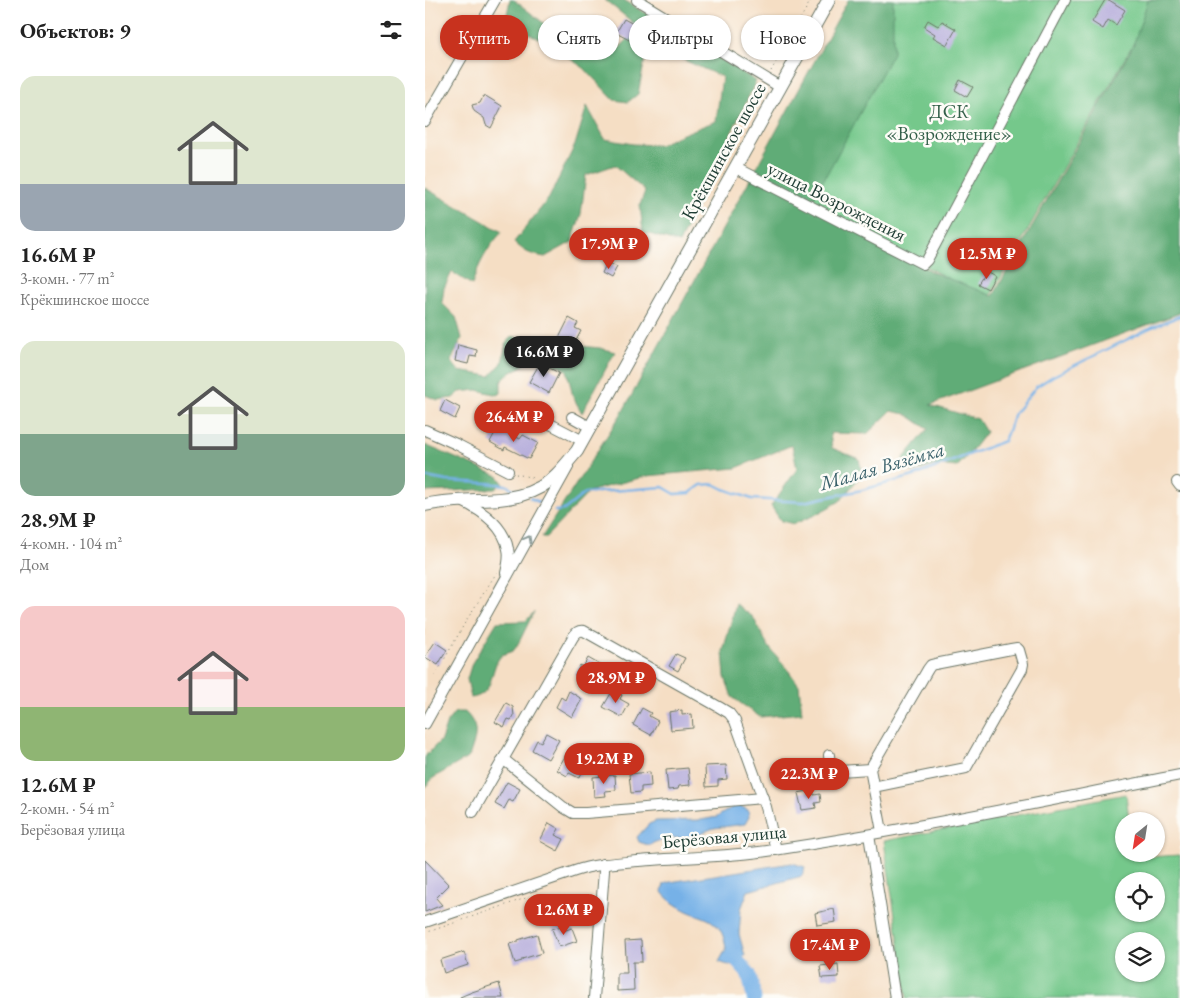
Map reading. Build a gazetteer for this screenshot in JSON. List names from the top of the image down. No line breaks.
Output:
{"streets":{"main road":["Крёкшинское шоссе"],"street":["улица Возрождения","Берёзовая улица"]},"crossings":[["Крёкшинское шоссе","улица Возрождения"]],"water":["Малая Вязёмка"],"parks":["ДСК «Возрождение»"],"north":"bottom left","page":{"heading":"Объектов: 9","chip":["Купить","Снять","Фильтры","Новое"],"list":[{"name":"16.6M ₽","note":"3-комн. · 77 m² · Крёкшинское шоссе"},{"name":"28.9M ₽","note":"4-комн. · 104 m² · Дом"},{"name":"12.6M ₽","note":"2-комн. · 54 m² · Берёзовая улица"}],"price":["17.9M ₽","12.5M ₽","16.6M ₽","26.4M ₽","28.9M ₽","19.2M ₽","22.3M ₽","12.6M ₽","17.4M ₽"]}}
